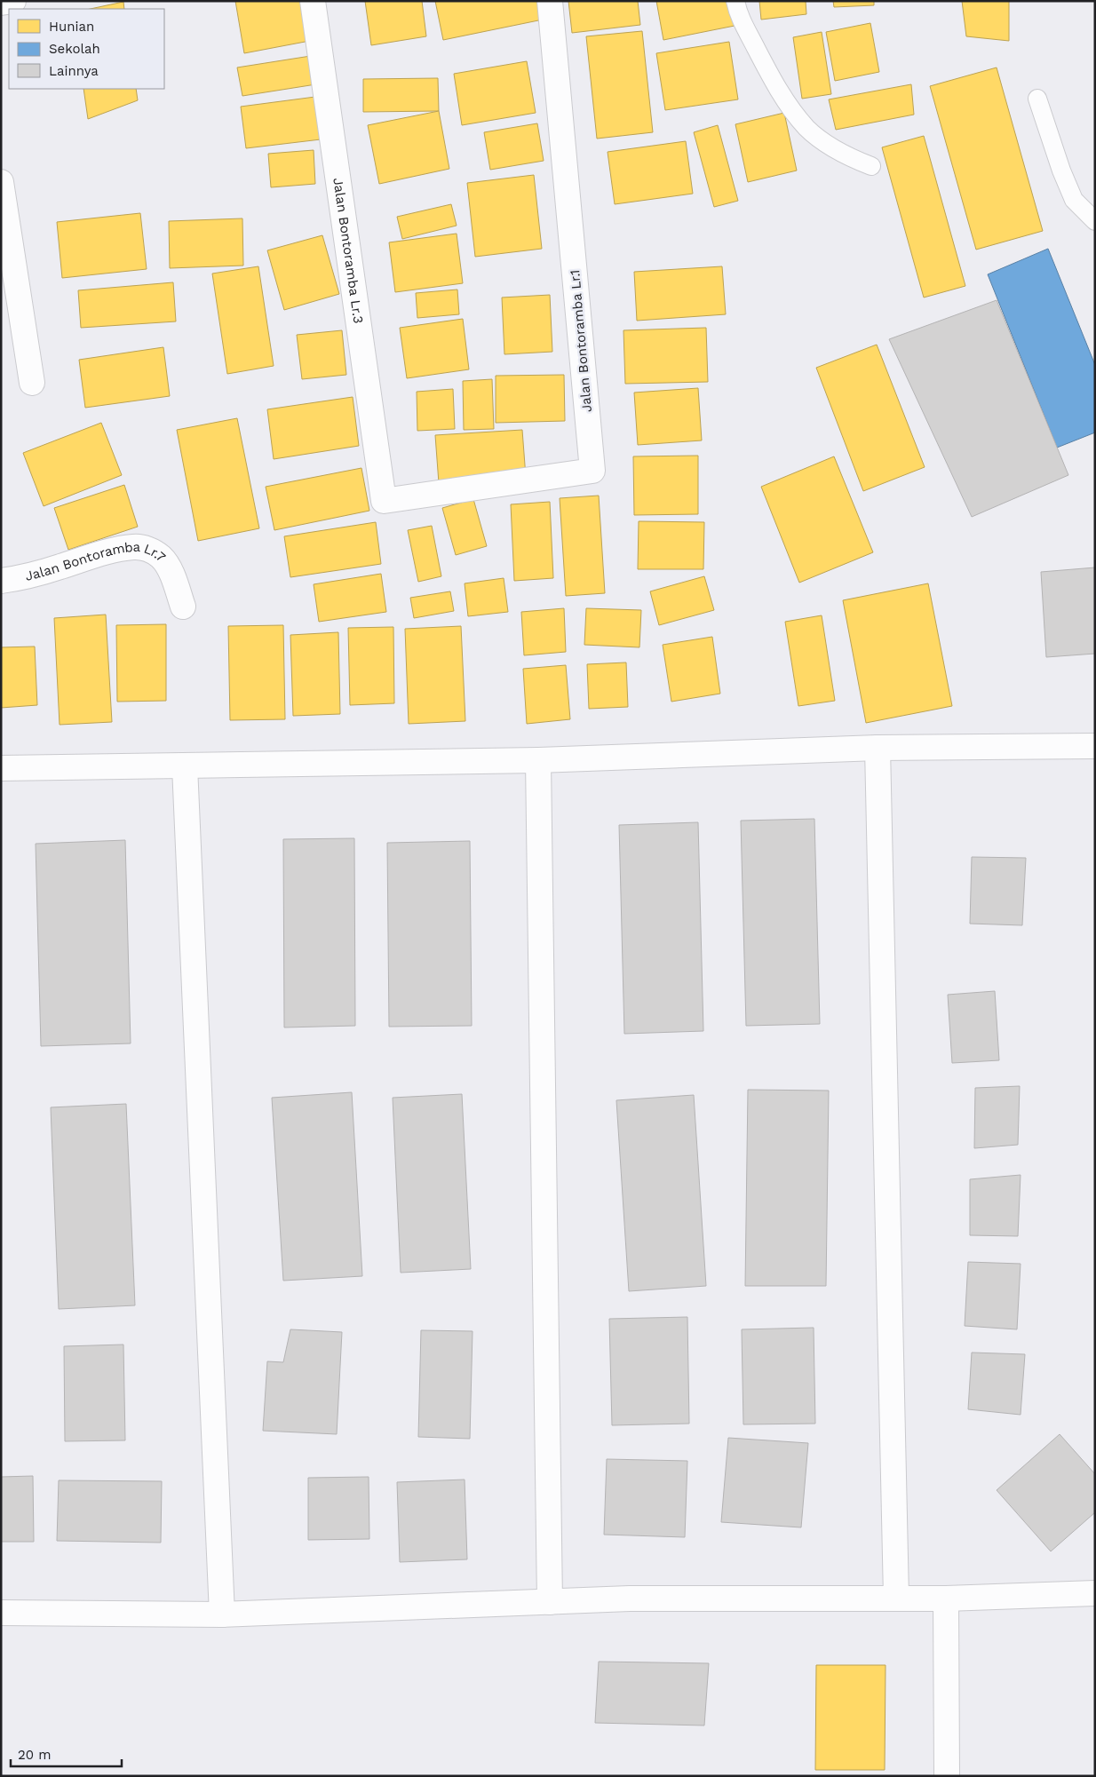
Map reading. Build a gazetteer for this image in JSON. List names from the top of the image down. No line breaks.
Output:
{"streets":{"street":["Jalan Bontoramba Lr.3","Jalan Bontoramba Lr.1","Jalan Bontoramba Lr.7"]},"crossings":[["Jalan Bontoramba Lr.3","Jalan Bontoramba Lr.1"]],"legend":["Hunian","Sekolah","Lainnya"],"scale_bar":"20 m"}
